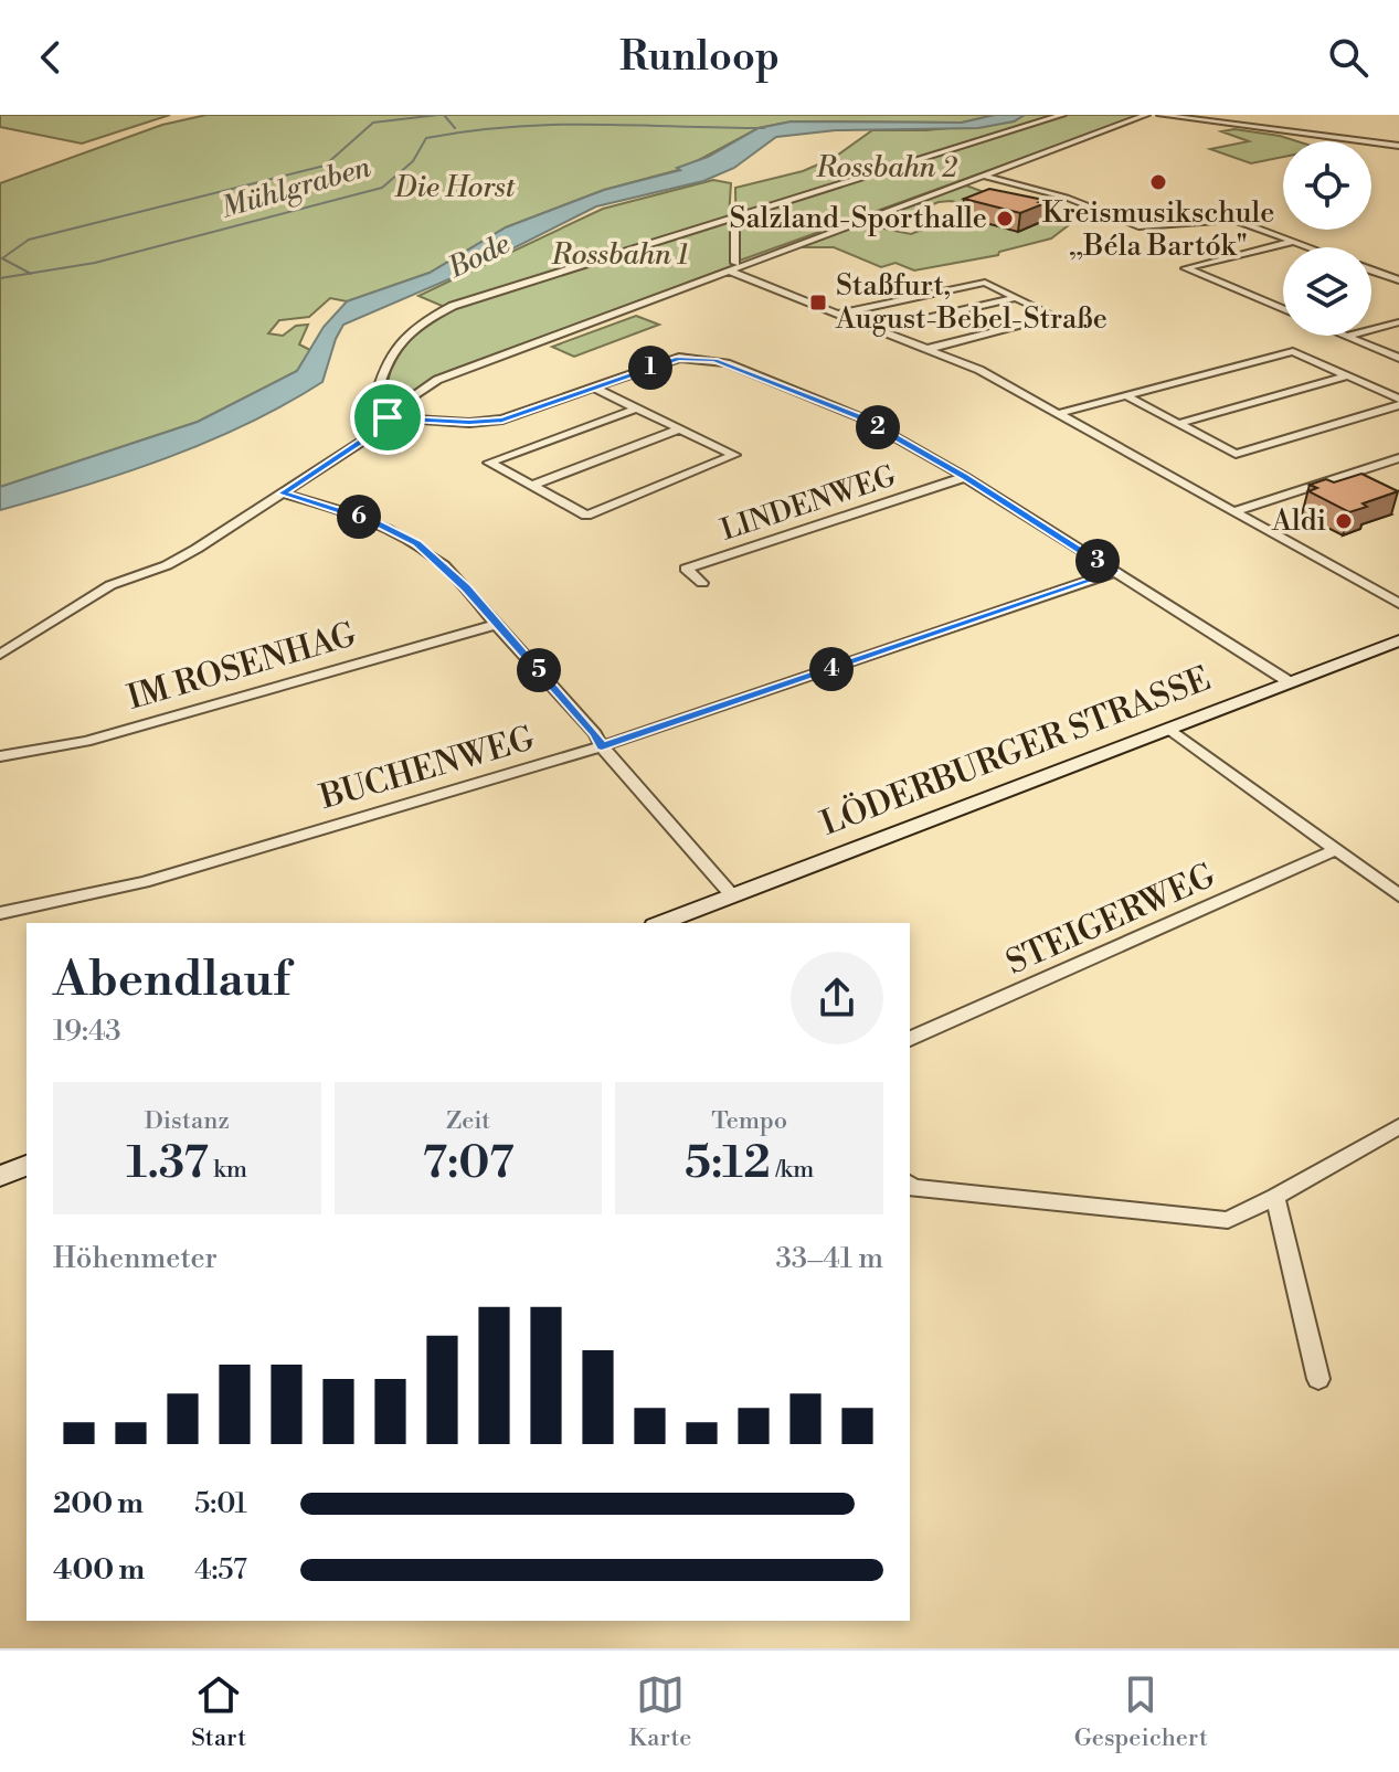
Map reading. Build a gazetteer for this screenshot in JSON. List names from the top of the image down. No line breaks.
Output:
{"streets":{"street":["LINDENWEG","IM ROSENHAG","LÖDERBURGER STRASSE","BUCHENWEG","STEIGERWEG"]},"water":["Mühlgraben","Bode"],"parks":["Rossbahn 2","Die Horst","Rossbahn 1"],"places":{"other":["Kreismusikschule „Béla Bartók\"","Salzland-Sporthalle","Aldi"],"transit":["Staßfurt, August-Bebel-Straße"]},"page":{"header":"Runloop","pins":["1","2","6","3","4","5"],"heading":["Abendlauf","19:43"],"stats":[["Distanz","1.37 km"],["Zeit","7:07"],["Tempo","5:12 /km"]],"chart":["Höhenmeter","33–41 m"],"list":[{"name":"200 m","note":"5:01"},{"name":"400 m","note":"4:57"}],"tabs":["Start","Karte","Gespeichert"]}}
